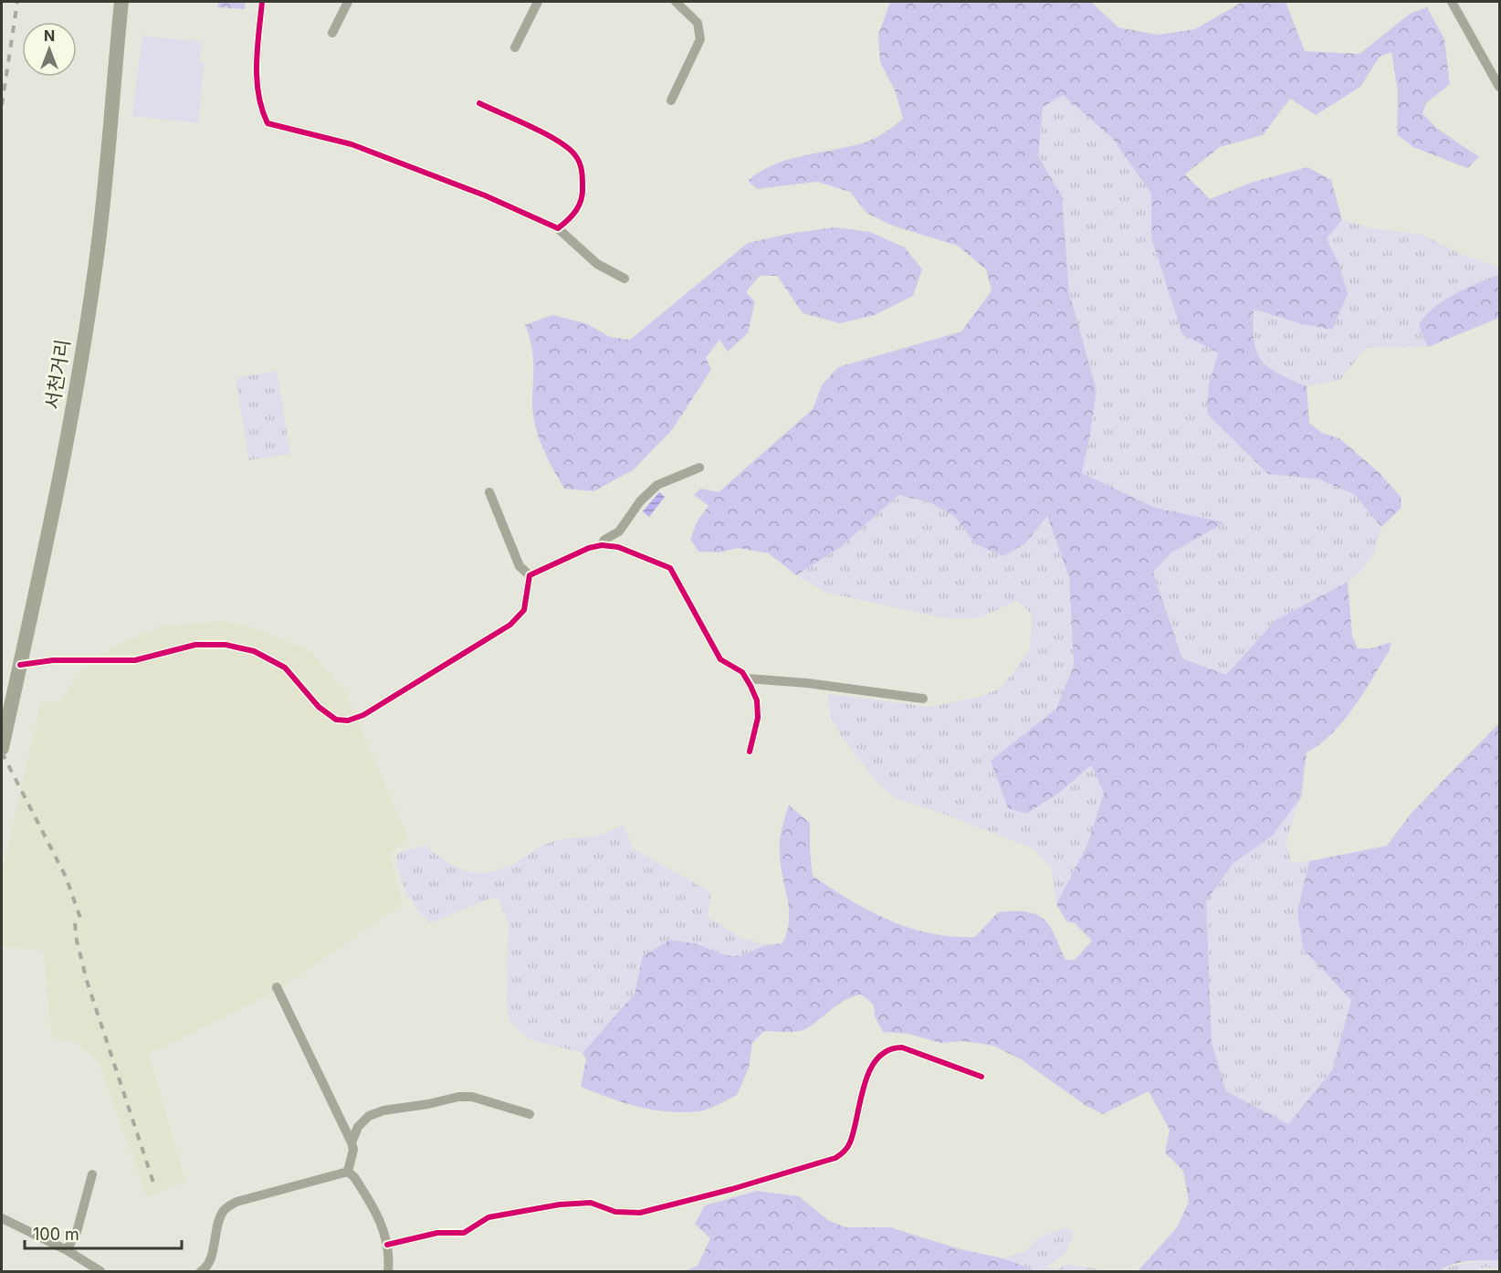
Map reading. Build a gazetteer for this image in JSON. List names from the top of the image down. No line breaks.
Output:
{"streets":{"main road":["서천거리"]},"scale_bar":"100 m","north":"top"}
